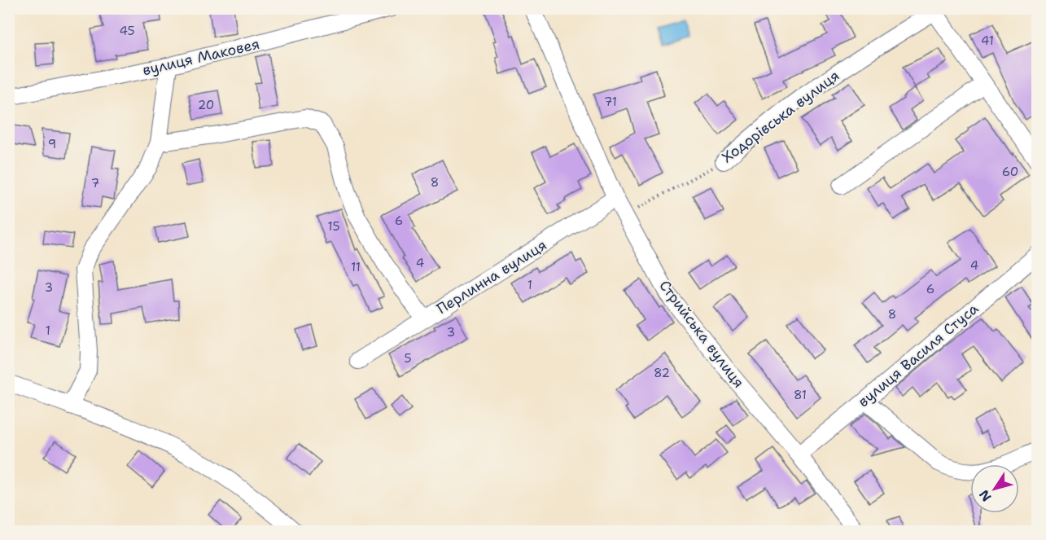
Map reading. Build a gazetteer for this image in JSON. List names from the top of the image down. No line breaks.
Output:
{"streets":{"street":["вулиця Маковея","Ходорівська вулиця","Перлинна вулиця","Стрийська вулиця","вулиця Василя Стуса"]},"crossings":[["Ходорівська вулиця","Стрийська вулиця"],["Перлинна вулиця","Стрийська вулиця"],["Стрийська вулиця","вулиця Василя Стуса"]],"house_numbers":["45","41","71","20","9","60","8","7","6","15","4","4","11","1","3","6","8","1","3","5","82","81"],"north":"bottom left"}
